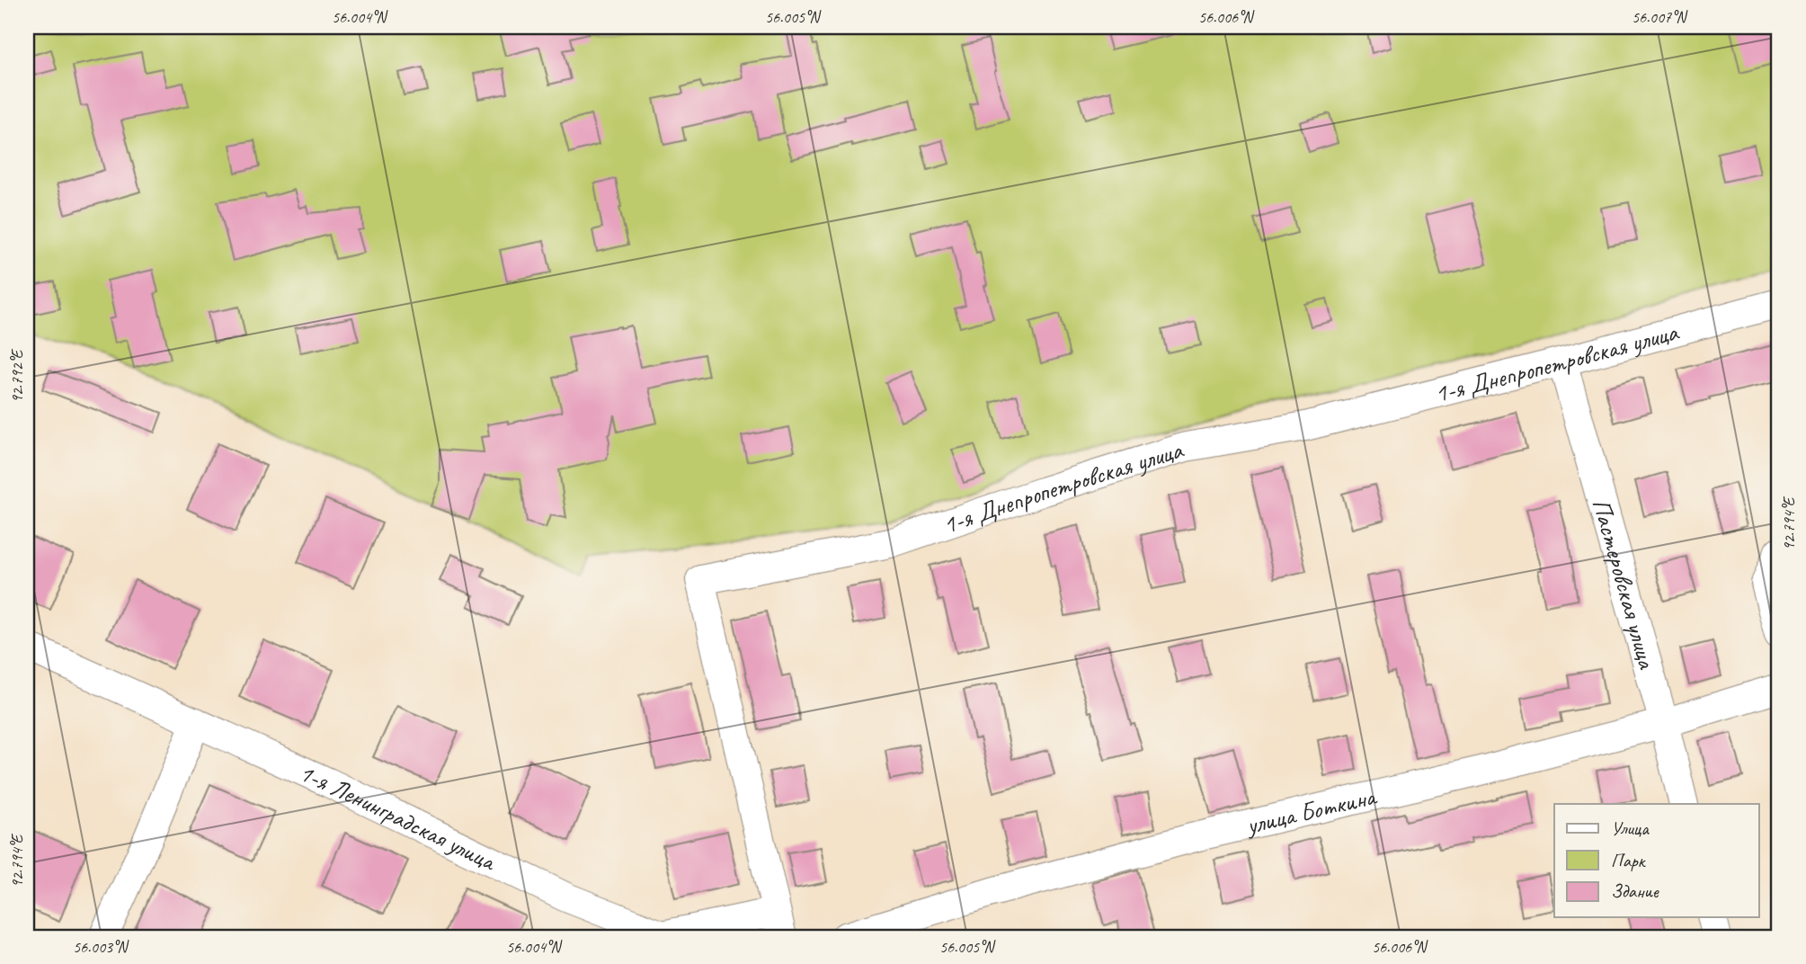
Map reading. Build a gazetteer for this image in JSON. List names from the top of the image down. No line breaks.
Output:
{"streets":{"street":["1-я Днепропетровская улица","Пастеровская улица","улица Боткина","1-я Ленинградская улица"]},"crossings":[["1-я Днепропетровская улица","Пастеровская улица"],["1-я Днепропетровская улица","1-я Ленинградская улица"],["Пастеровская улица","улица Боткина"]],"legend":["Улица","Парк","Здание"],"coordinates":["56.004°N","56.005°N","56.006°N","56.007°N","92.792°E","92.794°E","56.003°N"]}
